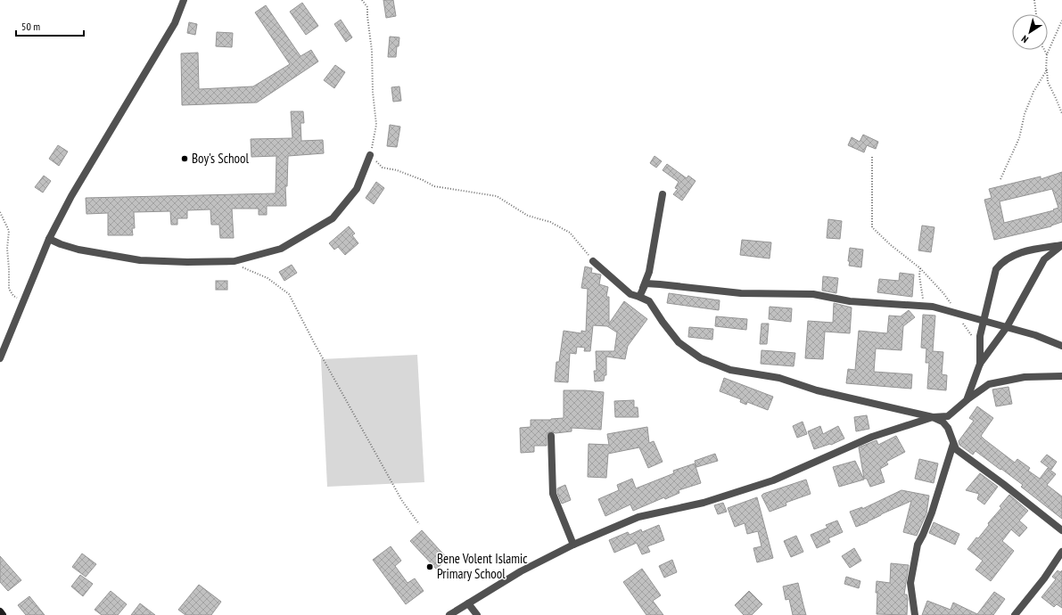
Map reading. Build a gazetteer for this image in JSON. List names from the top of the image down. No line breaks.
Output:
{"places":["Boy's School","Bene Volent Islamic Primary School"],"scale_bar":"50 m","north":"bottom left"}
